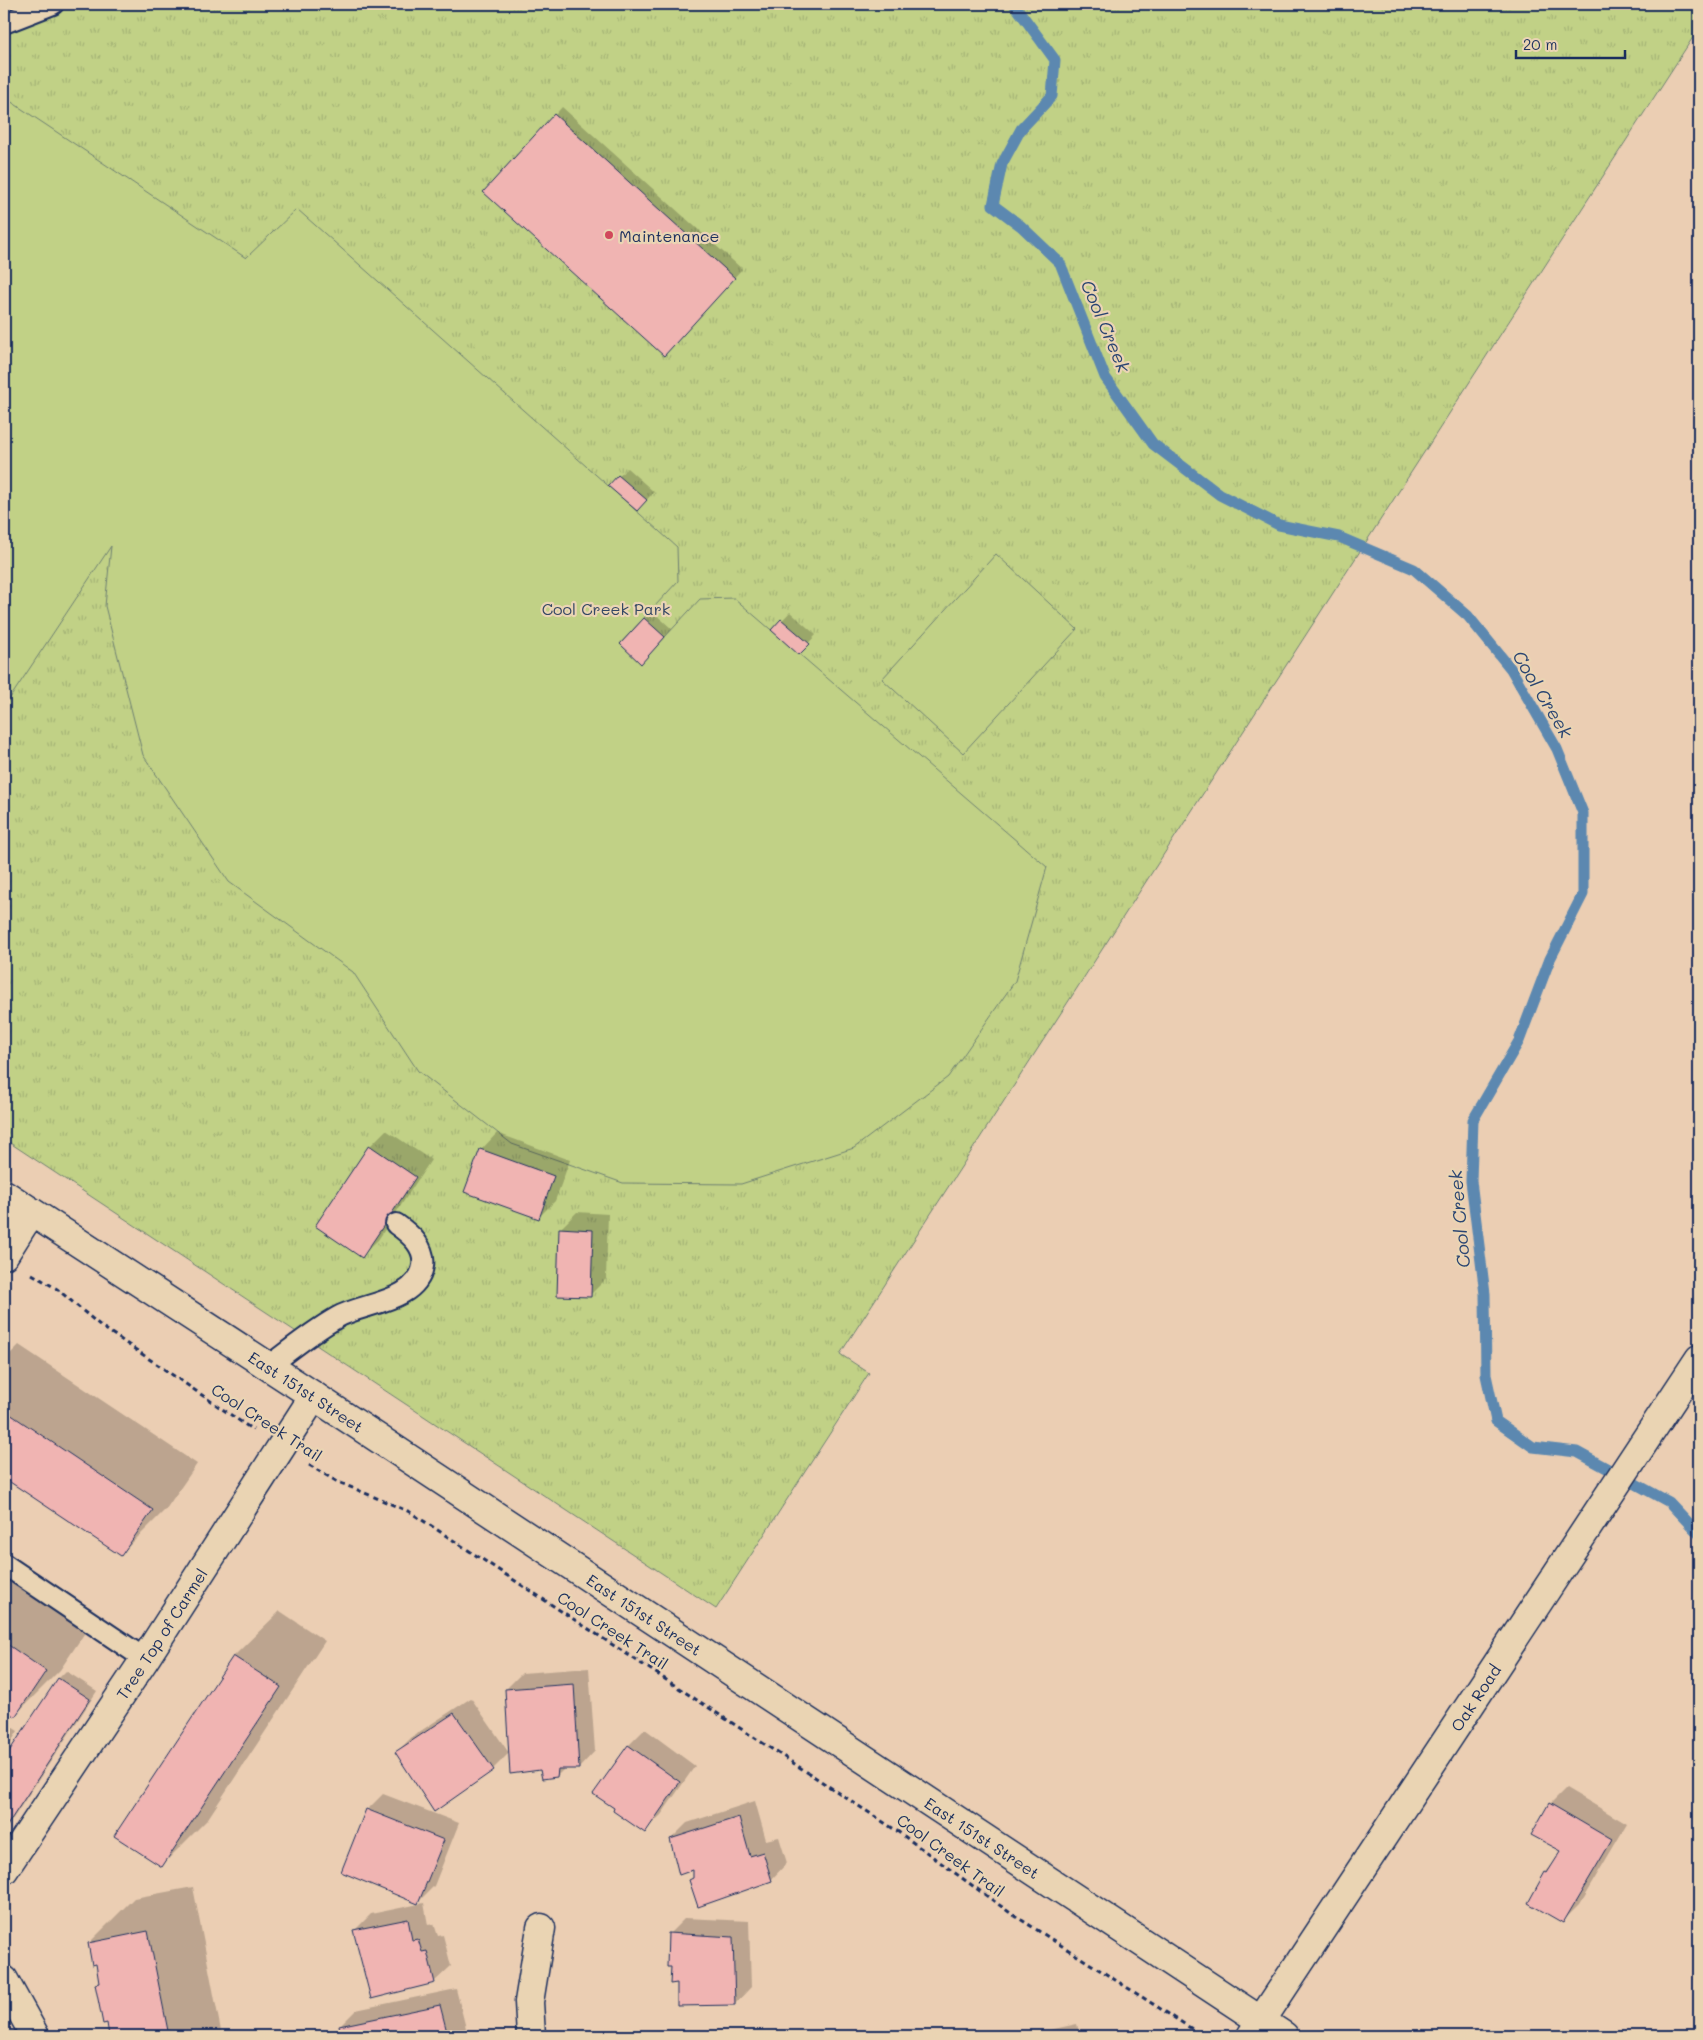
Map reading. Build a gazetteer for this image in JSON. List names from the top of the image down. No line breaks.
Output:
{"streets":{"street":["East 151st Street","Tree Top of Carmel","Oak Road"],"path":["Cool Creek Trail"]},"crossings":[["East 151st Street","Tree Top of Carmel"],["East 151st Street","Oak Road"],["Cool Creek Trail","Tree Top of Carmel"]],"water":["Cool Creek"],"parks":["Cool Creek Park"],"places":["Maintenance"],"scale_bar":"20 m"}
